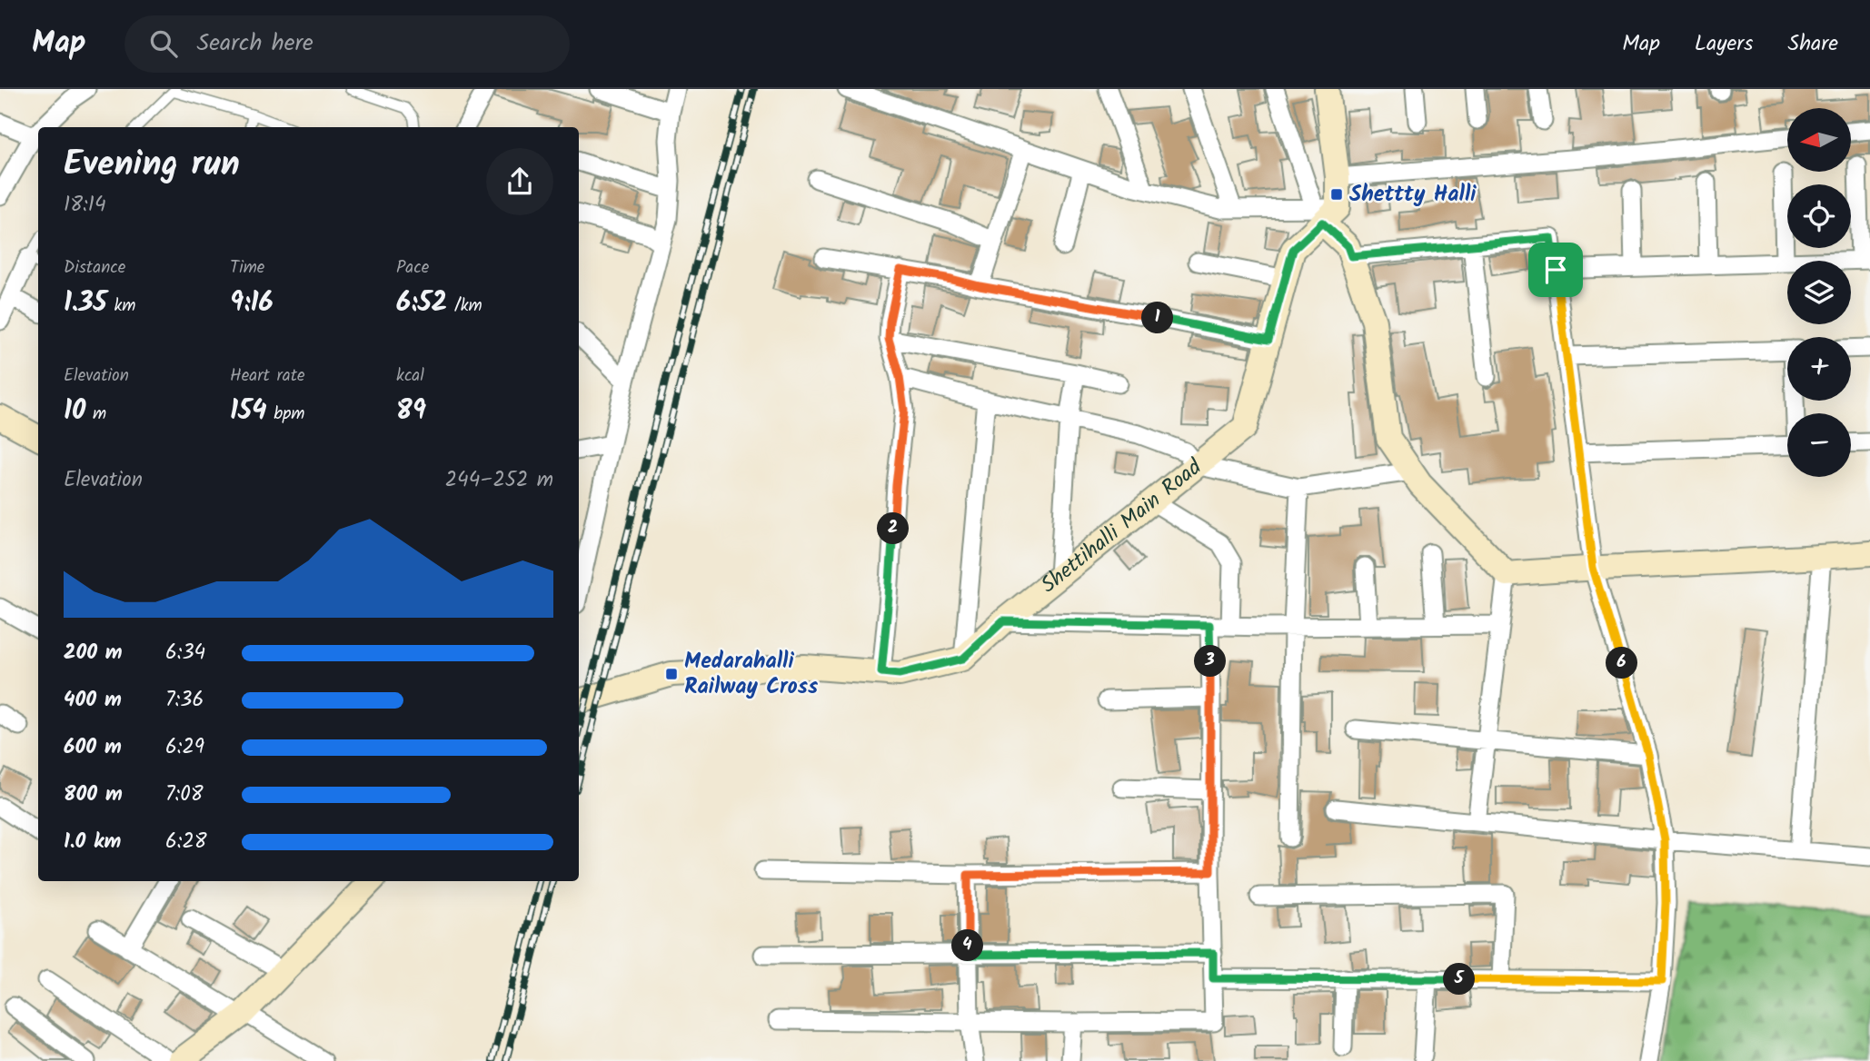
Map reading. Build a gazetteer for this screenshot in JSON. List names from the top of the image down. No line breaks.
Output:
{"streets":{"street":["Shettihalli Main Road"]},"places":{"transit":["Shettty Halli","Medarahalli Railway Cross"]},"north":"left","page":{"header":"Map","search":"Search here","nav":["Map","Layers","Share"],"map_buttons":["+","−"],"heading":["Evening run","18:14"],"stats":[["Distance","1.35 km"],["Time","9:16"],["Pace","6:52 /km"],["Elevation","10 m"],["Heart rate","154 bpm"],["kcal","89"]],"pins":["1","2","3","6","4","5"],"chart":["Elevation","244–252 m"],"list":[{"name":"200 m","note":"6:34"},{"name":"400 m","note":"7:36"},{"name":"600 m","note":"6:29"},{"name":"800 m","note":"7:08"},{"name":"1.0 km","note":"6:28"}]}}
